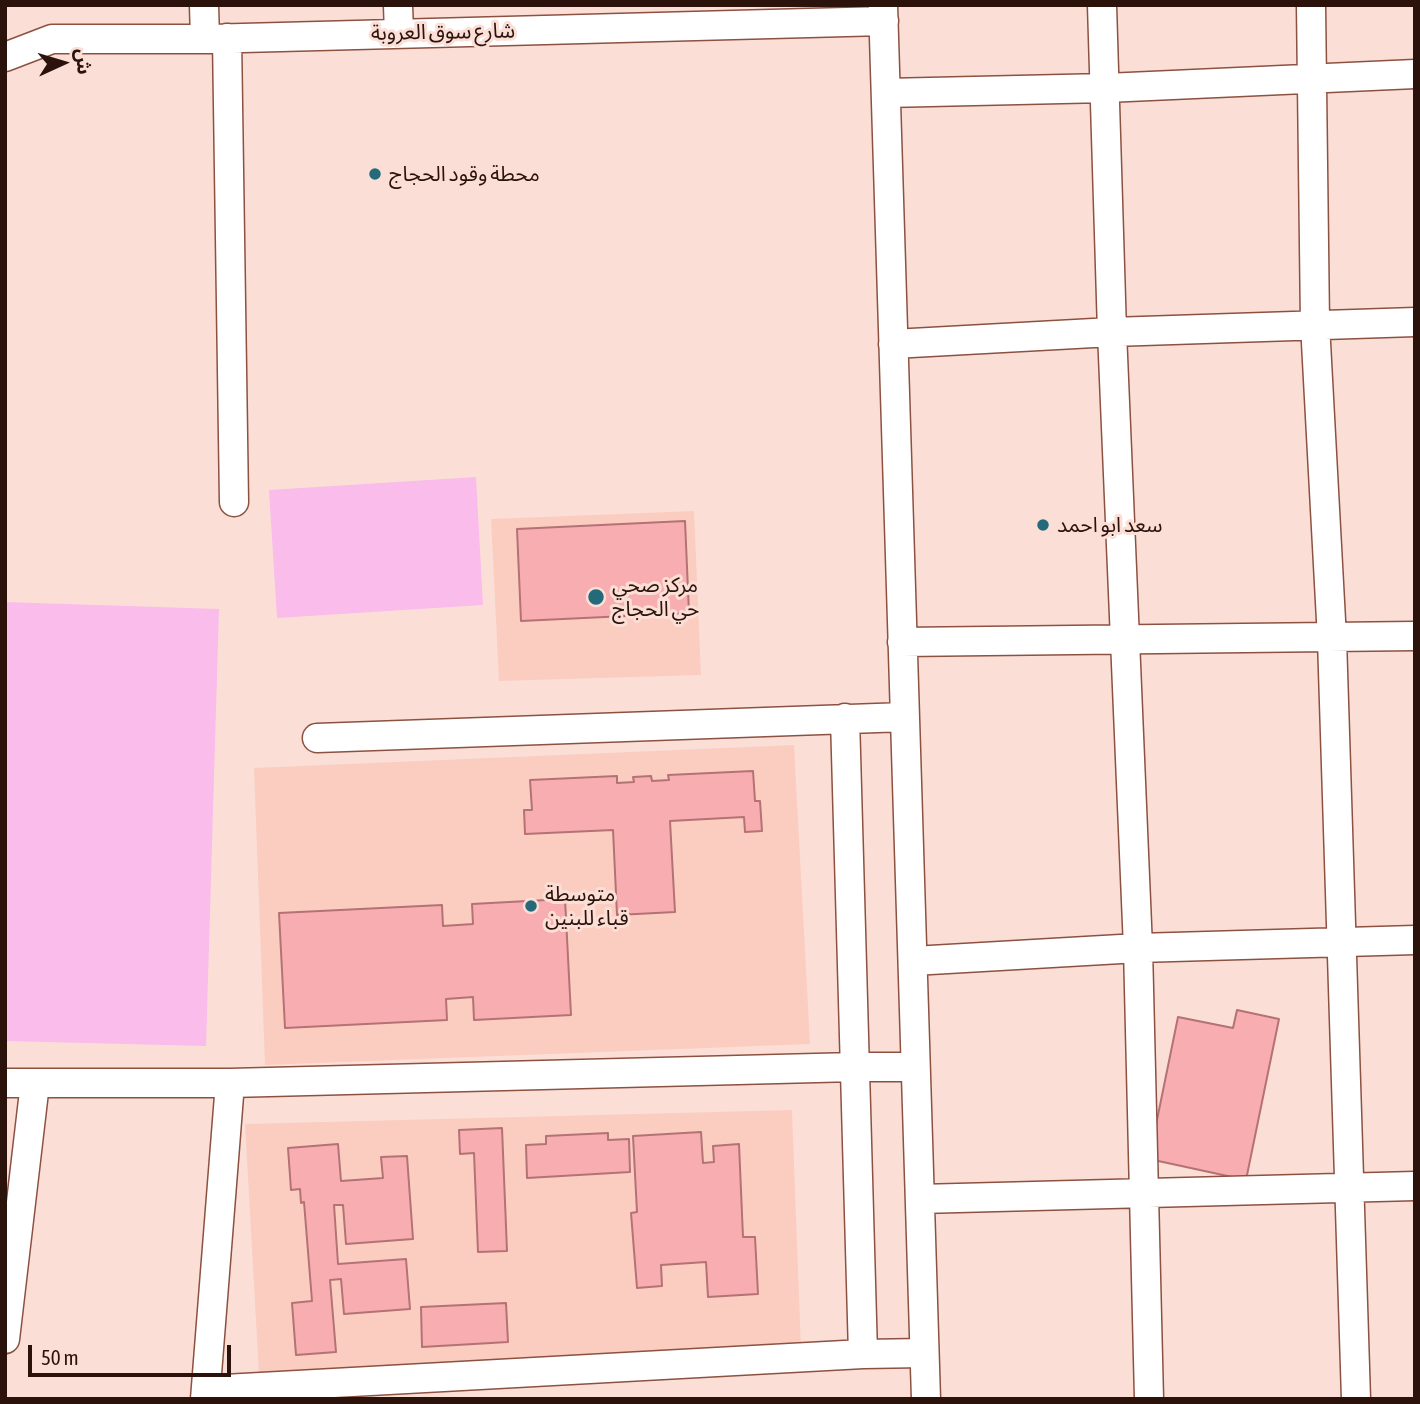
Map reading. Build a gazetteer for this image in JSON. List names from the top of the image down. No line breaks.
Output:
{"streets":{"street":["شارع سوق العروبة"]},"places":["محطة وقود الحجاج","سعد ابو احمد","مركز صحي حي الحجاج","متوسطة قباء للبنين"],"scale_bar":"50 m","north":"right"}
